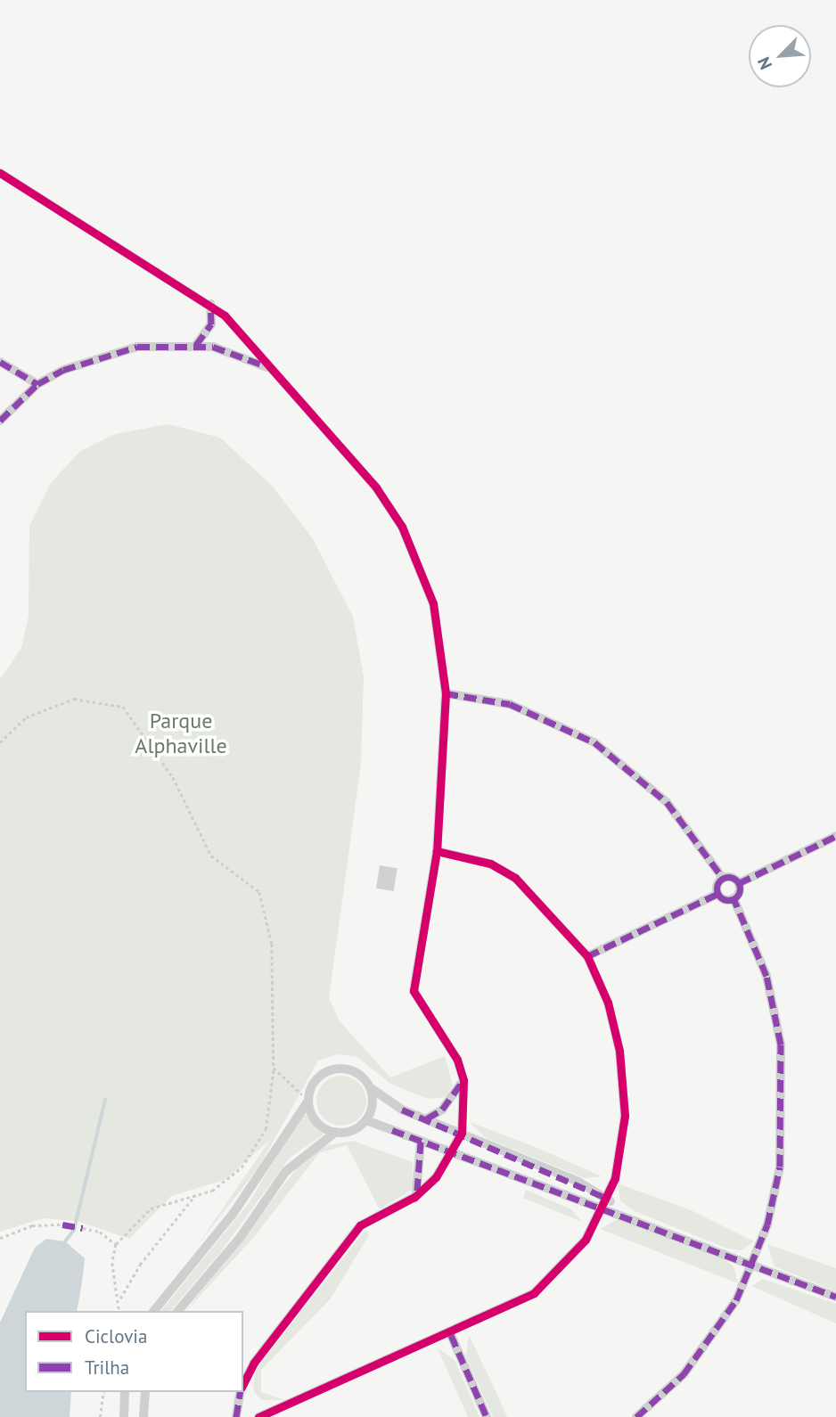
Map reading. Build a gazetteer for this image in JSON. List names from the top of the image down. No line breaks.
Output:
{"parks":["Parque Alphaville"],"legend":["Ciclovia","Trilha"],"north":"bottom left"}
